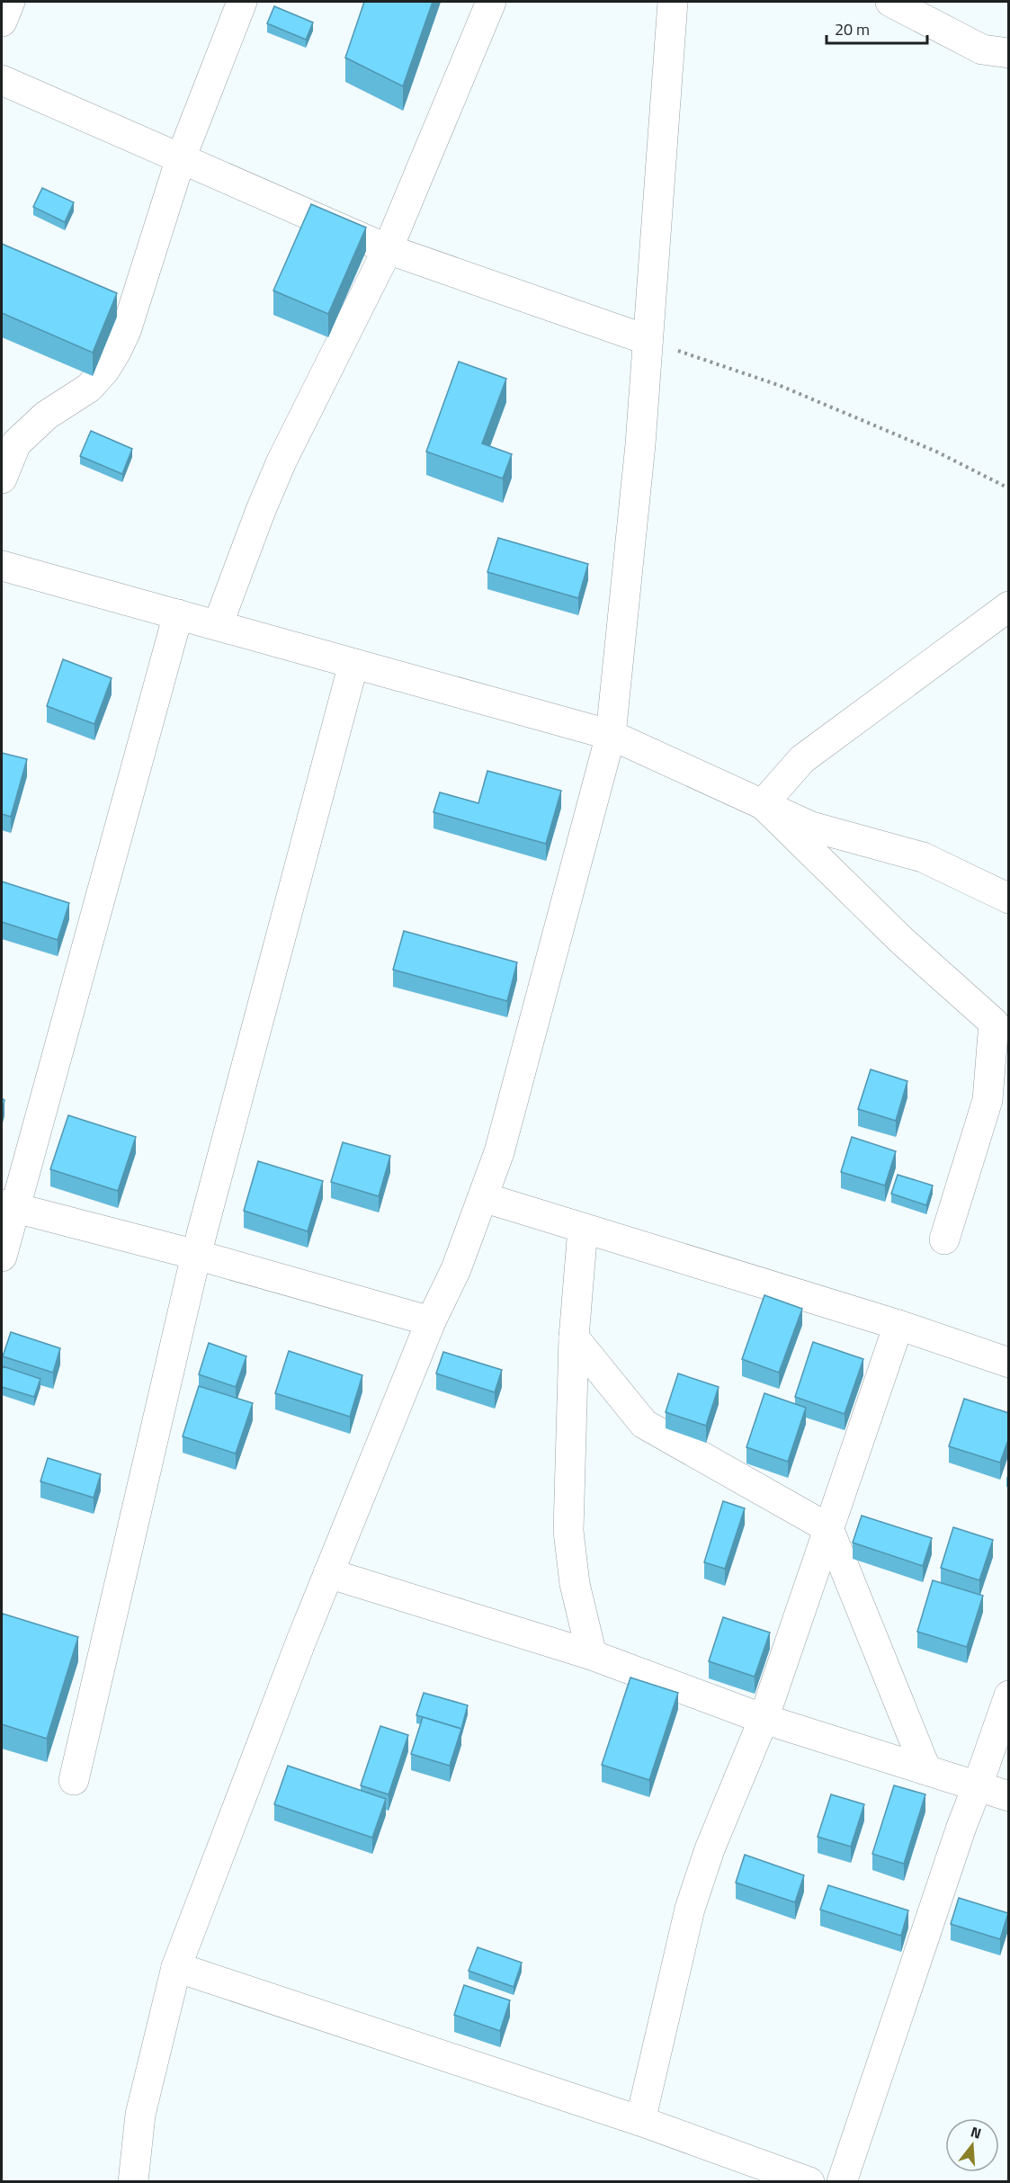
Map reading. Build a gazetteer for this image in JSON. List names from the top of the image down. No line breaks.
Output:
{"scale_bar":"20 m","north":"top"}
